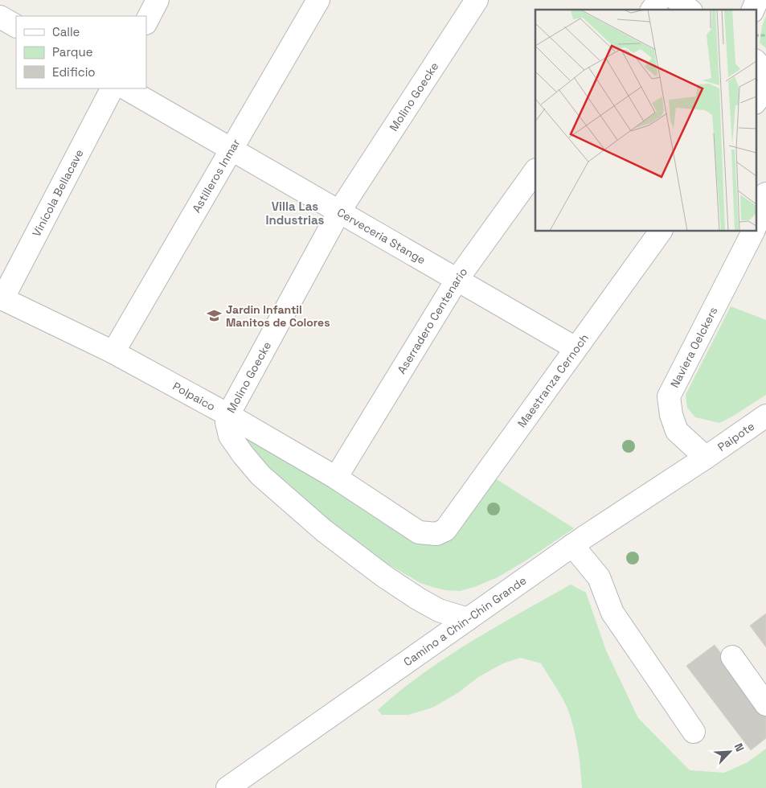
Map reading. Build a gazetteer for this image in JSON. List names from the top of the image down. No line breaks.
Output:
{"streets":{"street":["Molino Goecke","Astilleros Inmar","Vinícola Bellacave","Cerveceria Stange","Aserradero Centenario","Naviera Oelckers","Maestranza Cernoch","Polpaico","Paipote","Camino a Chin-Chin Grande"]},"crossings":[["Molino Goecke","Cerveceria Stange"],["Molino Goecke","Polpaico"],["Molino Goecke","Camino a Chin-Chin Grande"],["Astilleros Inmar","Cerveceria Stange"],["Astilleros Inmar","Polpaico"],["Vinícola Bellacave","Polpaico"],["Cerveceria Stange","Aserradero Centenario"],["Cerveceria Stange","Maestranza Cernoch"],["Aserradero Centenario","Polpaico"],["Naviera Oelckers","Paipote"],["Naviera Oelckers","Camino a Chin-Chin Grande"],["Maestranza Cernoch","Polpaico"],["Paipote","Camino a Chin-Chin Grande"]],"districts":["Villa Las Industrias"],"places":{"school or university":["Jardin Infantil Manitos de Colores"]},"legend":["Calle","Parque","Edificio"],"north":"top right"}
